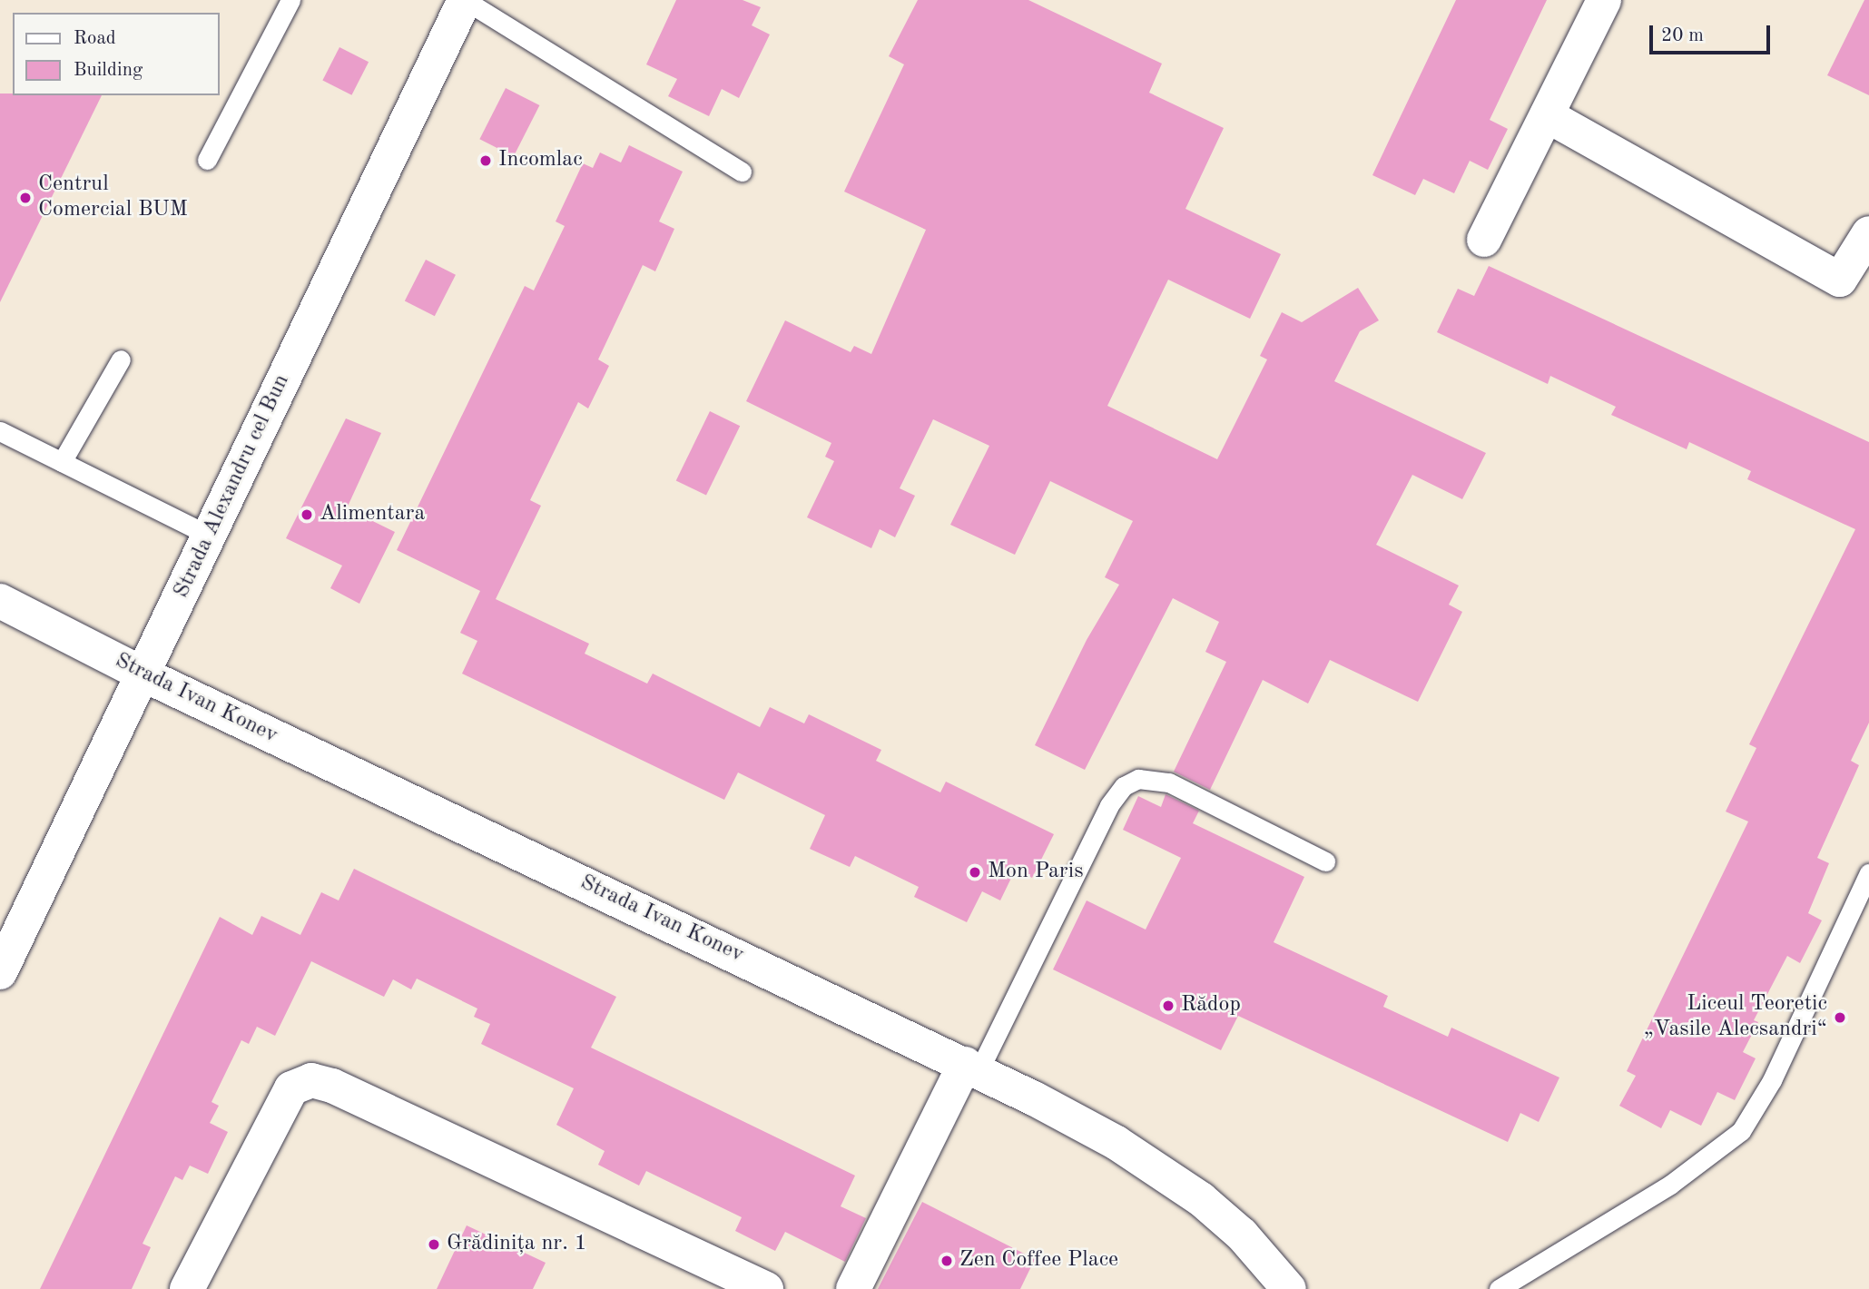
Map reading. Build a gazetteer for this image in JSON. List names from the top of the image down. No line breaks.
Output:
{"streets":{"street":["Strada Alexandru cel Bun","Strada Ivan Konev"]},"crossings":[["Strada Alexandru cel Bun","Strada Ivan Konev"]],"places":["Incomlac","Centrul Comercial BUM","Alimentara","Mon Paris","Rădop","Liceul Teoretic „Vasile Alecsandri“","Grădinița nr. 1","Zen Coffee Place"],"legend":["Road","Building"],"scale_bar":"20 m"}
